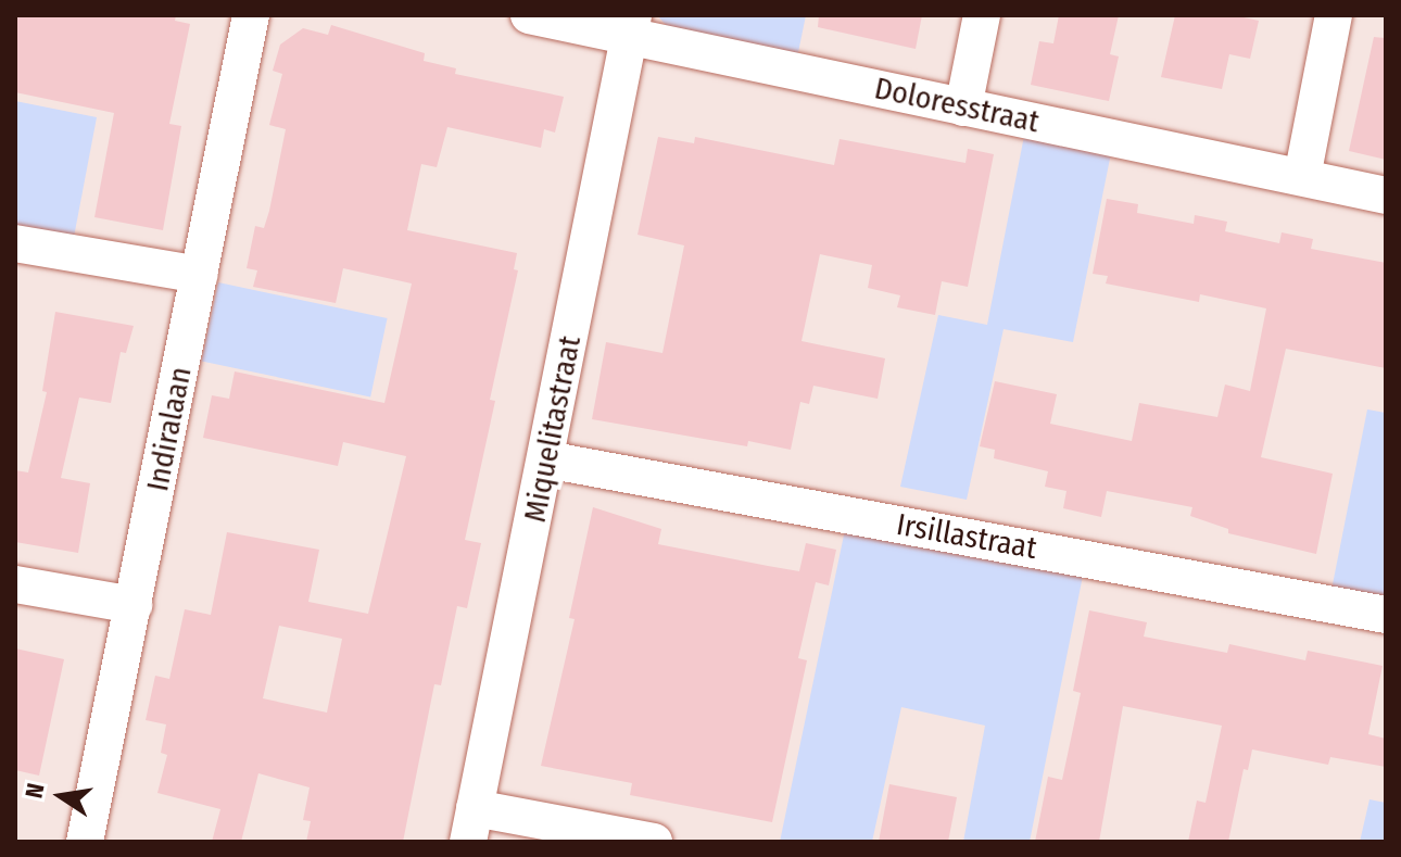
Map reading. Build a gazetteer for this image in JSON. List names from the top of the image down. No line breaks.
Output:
{"streets":{"street":["Doloresstraat","Indiralaan","Miquelitastraat","Irsillastraat"]},"crossings":[["Doloresstraat","Miquelitastraat"],["Miquelitastraat","Irsillastraat"]],"north":"left"}
